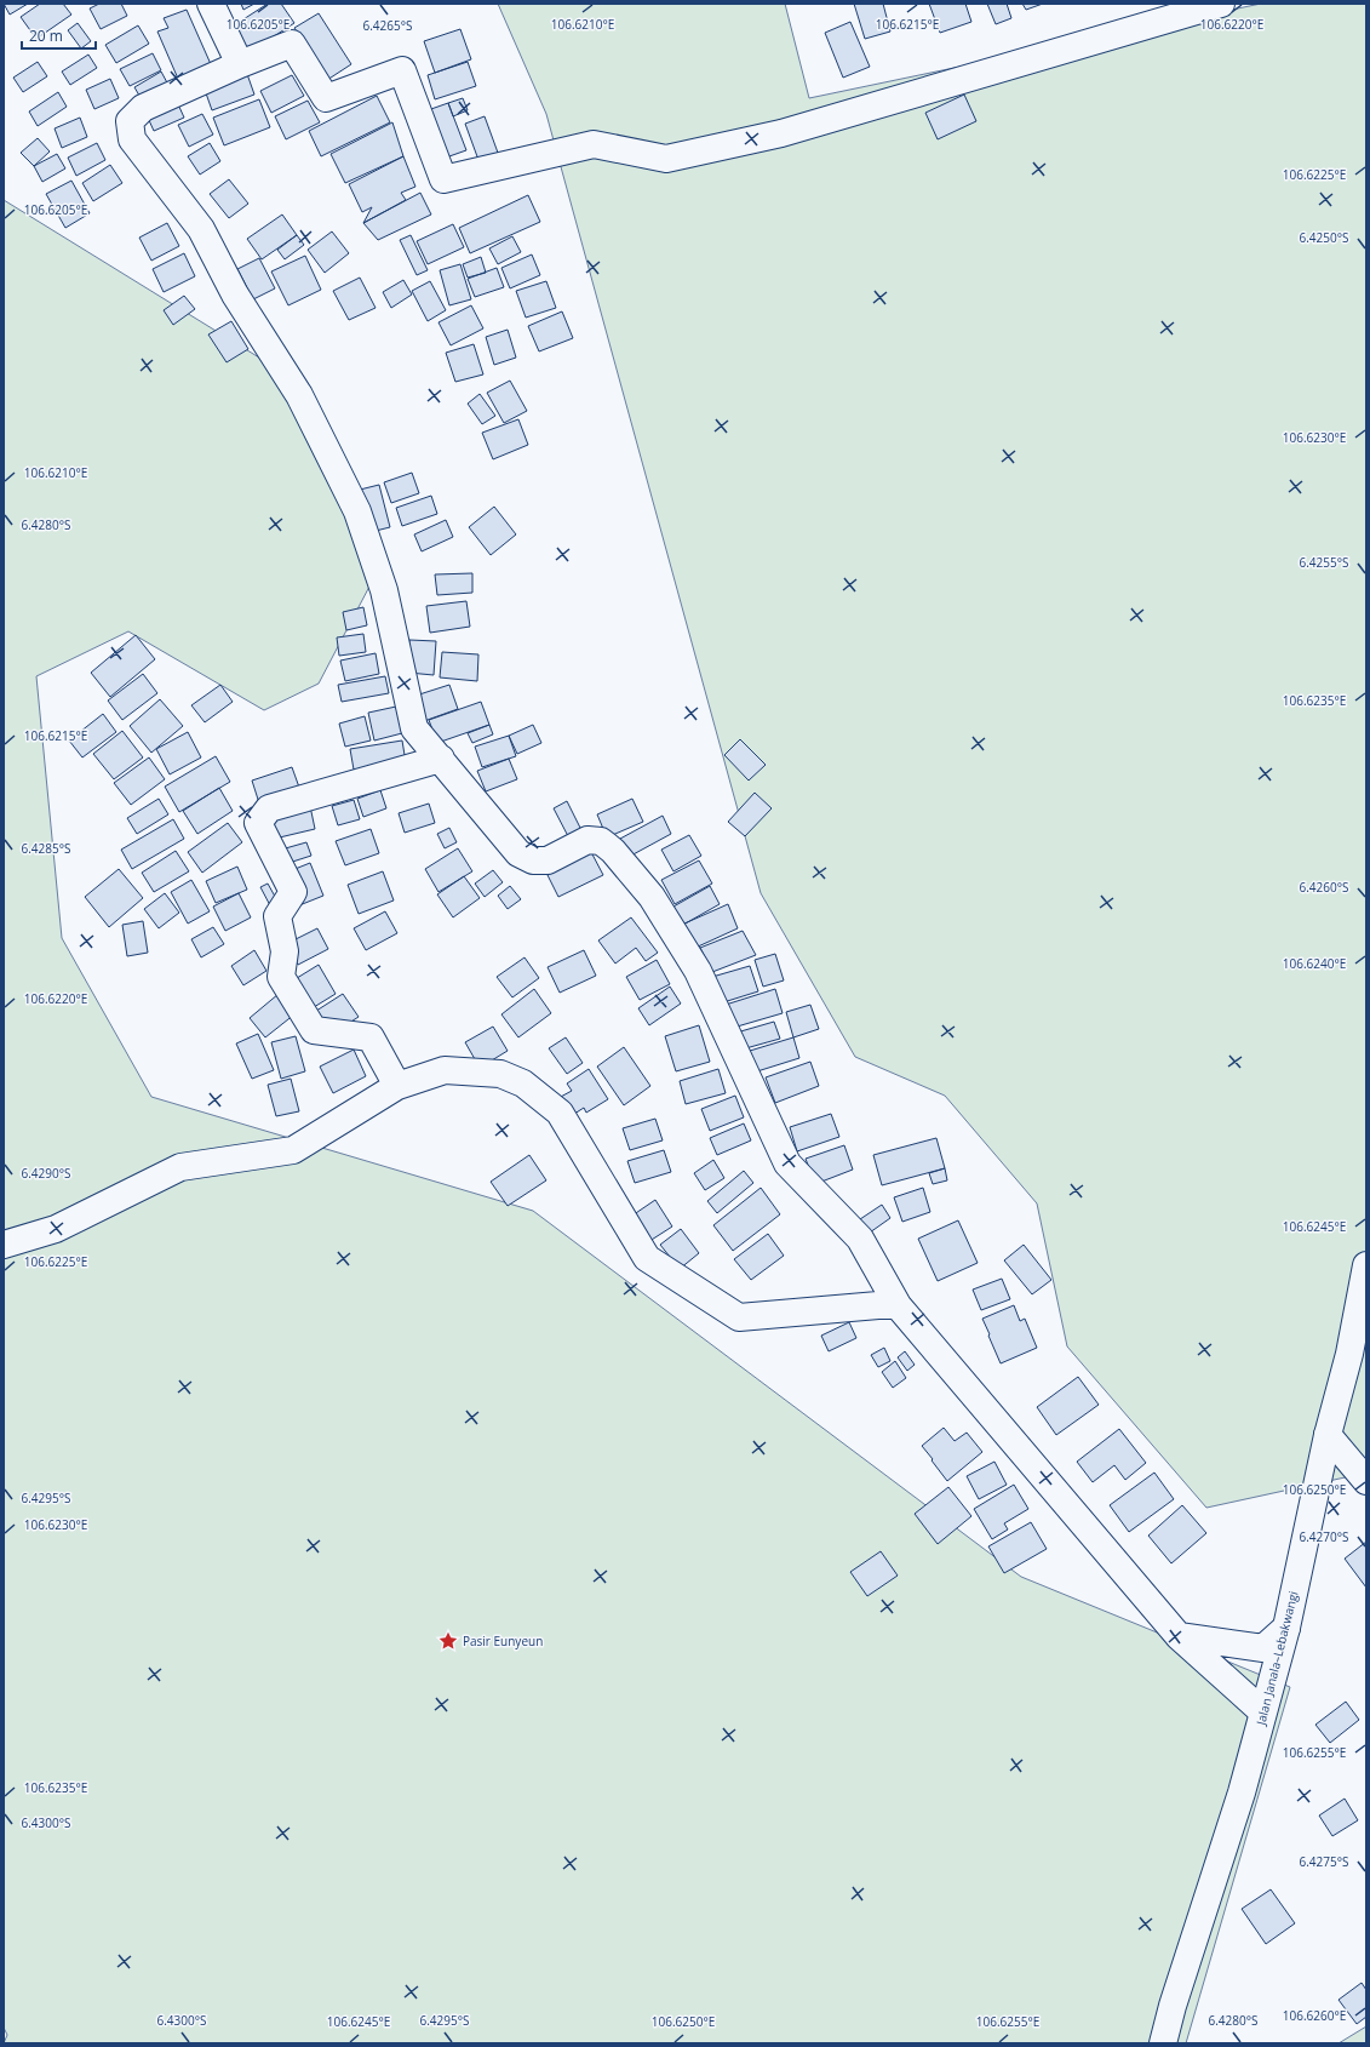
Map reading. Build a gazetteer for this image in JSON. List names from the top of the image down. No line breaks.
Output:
{"streets":{"street":["Jalan Janala–Lebakwangi"]},"places":{"place":["Pasir Eunyeun"]},"scale_bar":"20 m","coordinates":["106.6215°E","106.6205°E","106.6210°E","106.6220°E","6.4265°S","106.6225°E","6.4250°S","106.6230°E","6.4280°S","6.4255°S","106.6235°E","6.4285°S","6.4260°S","106.6240°E","6.4290°S","106.6245°E","106.6250°E","6.4295°S","6.4270°S","106.6255°E","6.4300°S","6.4275°S","106.6260°E"]}
